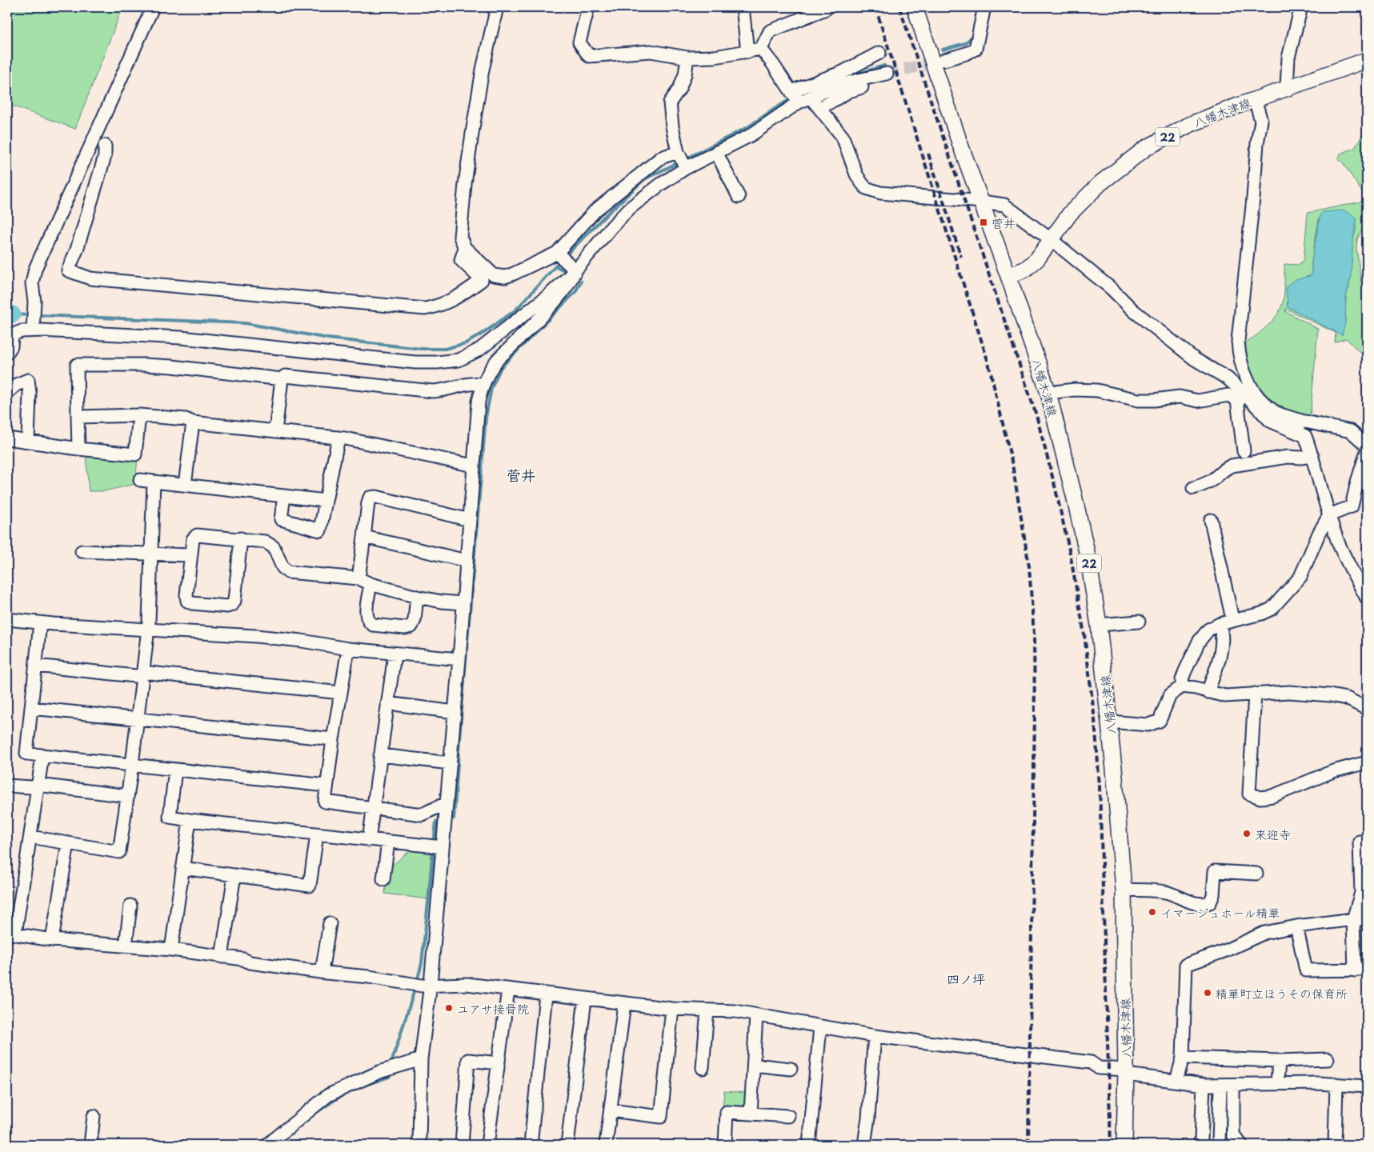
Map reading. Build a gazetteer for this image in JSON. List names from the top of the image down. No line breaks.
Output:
{"streets":{"main road":["八幡木津線","22"]},"districts":["菅井","四ノ坪"],"places":{"transit":["菅井"],"other":["来迎寺","イマージュホール精華","精華町立ほうその保育所","ユアサ接骨院"]}}
